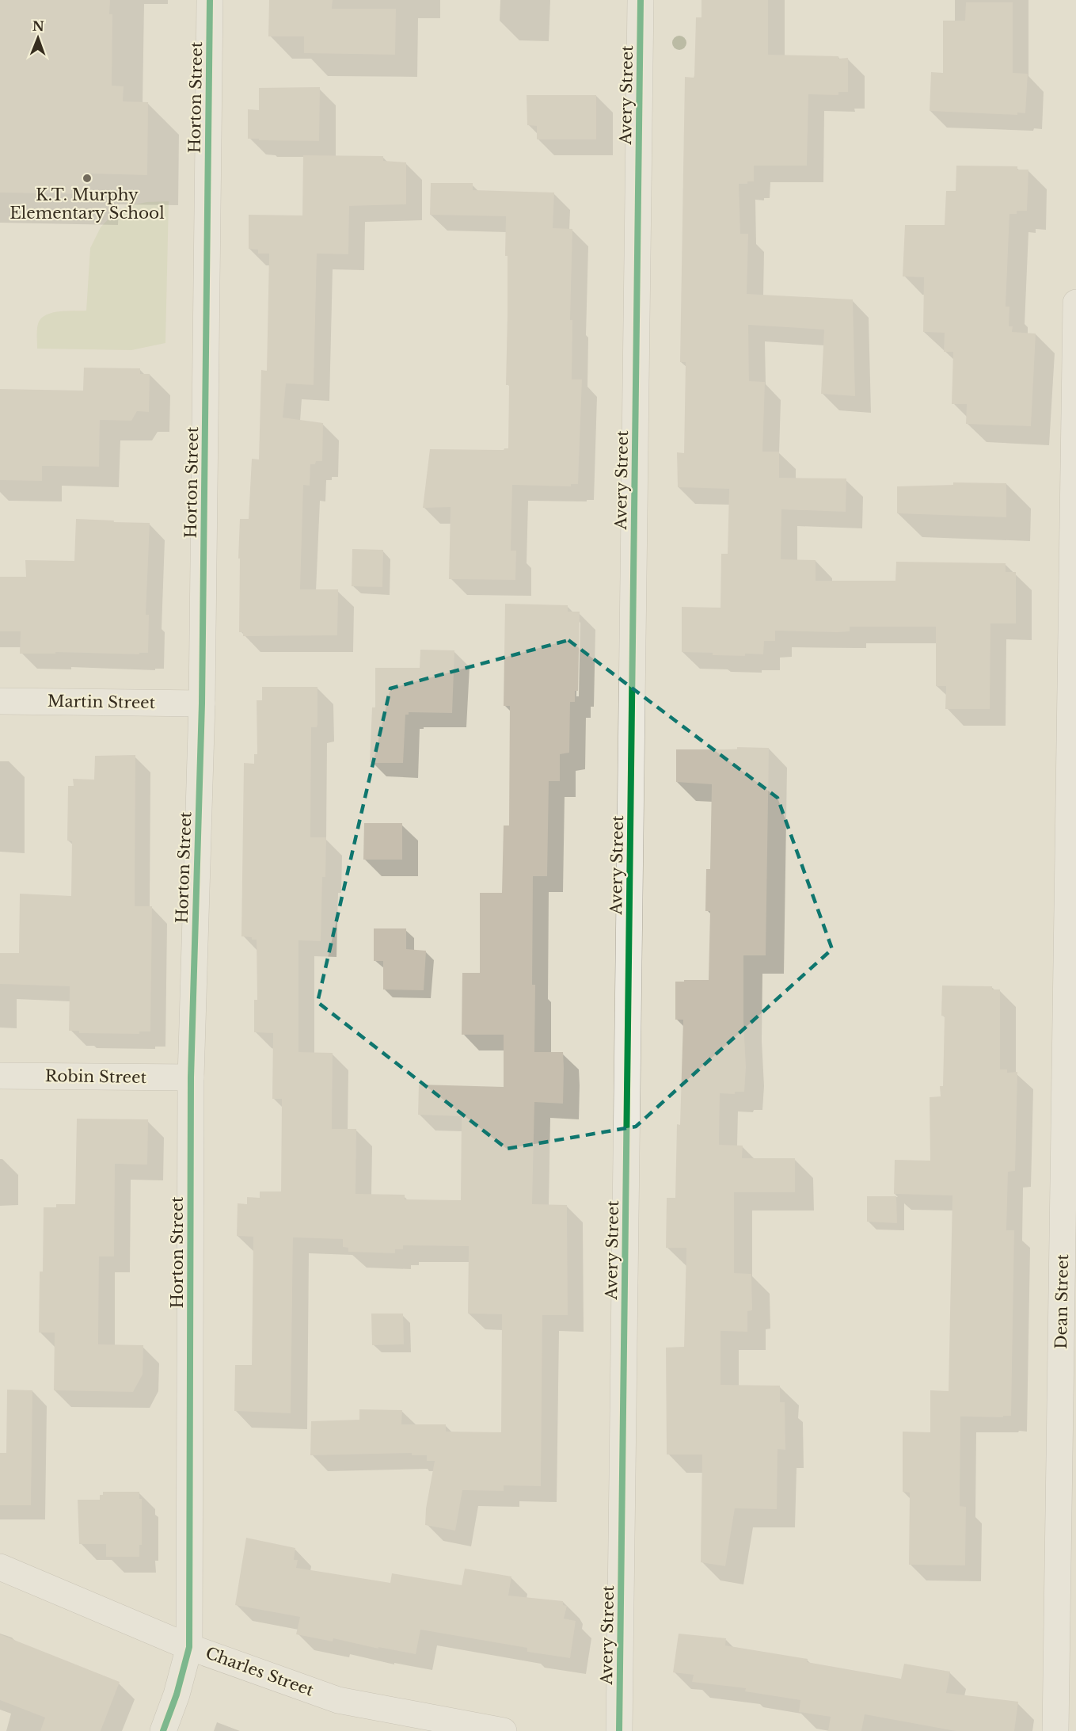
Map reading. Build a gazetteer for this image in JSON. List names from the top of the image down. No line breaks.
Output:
{"streets":{"street":["Avery Street","Horton Street","Martin Street","Robin Street","Dean Street","Charles Street"]},"crossings":[["Horton Street","Martin Street"],["Horton Street","Robin Street"],["Horton Street","Charles Street"]],"places":["K.T. Murphy Elementary School"],"north":"top"}
